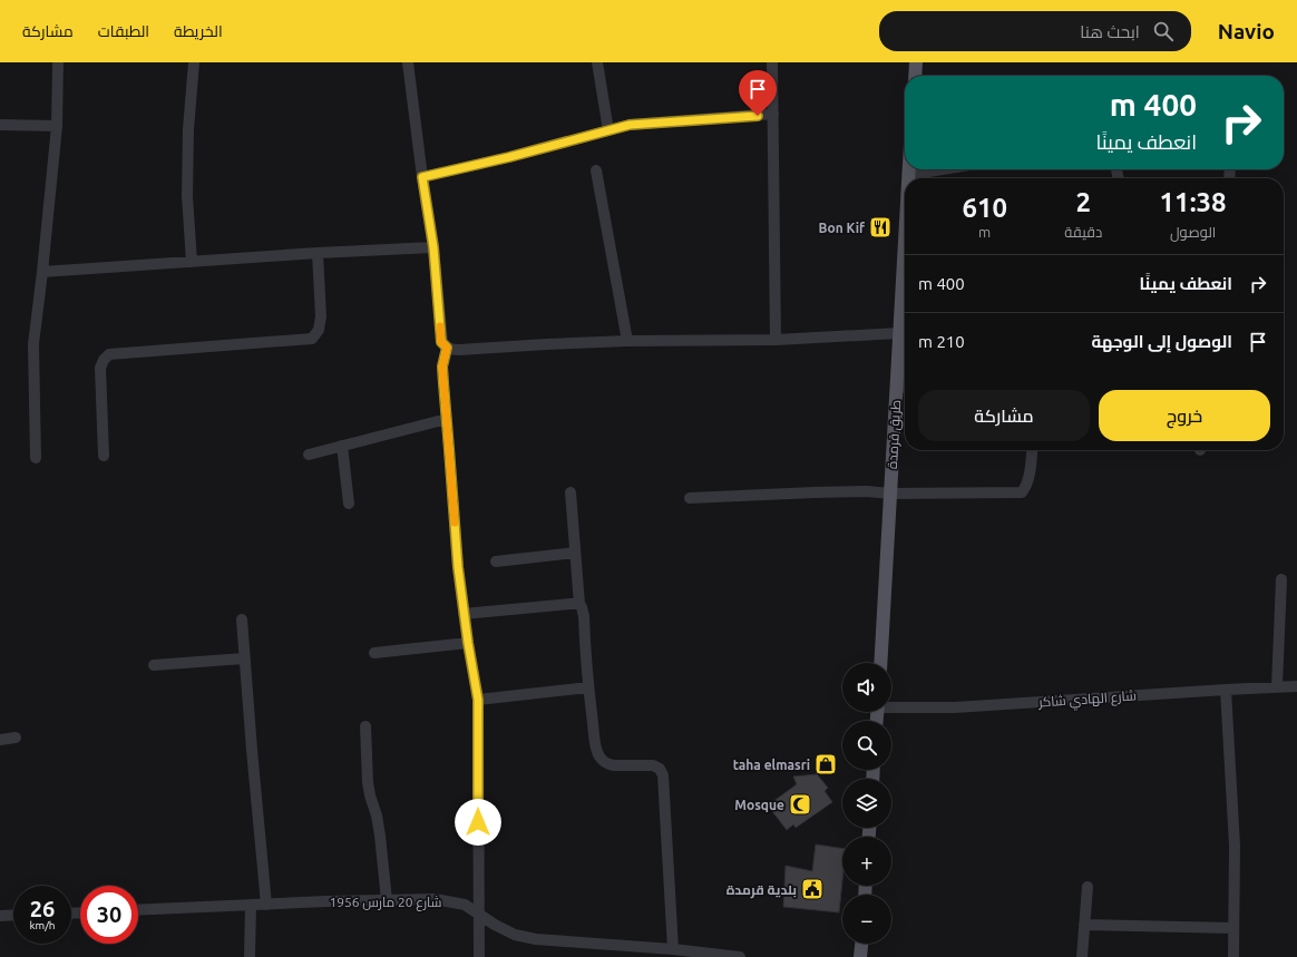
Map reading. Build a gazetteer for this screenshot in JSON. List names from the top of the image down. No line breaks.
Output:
{"streets":{"main road":["طريق قرمدة"],"street":["شارع الهادي شاكر","شارع 20 مارس 1956"]},"places":{"restaurant":["Bon Kif"],"shop":["taha elmasri"],"mosque":["Mosque"],"public building":["بلدية قرمدة"]},"page":{"header":"Navio","search":"ابحث هنا","nav":["الخريطة","الطبقات","مشاركة"],"turn":["400 m","انعطف يمينًا"],"eta":["11:38","الوصول","2","دقيقة","610","m"],"list":[{"name":"انعطف يمينًا","value":"400 m"},{"name":"الوصول إلى الوجهة","value":"210 m"}],"buttons":["خروج","مشاركة"],"map_buttons":["+","−"],"speed":"26 km/h","limit":"30"}}
